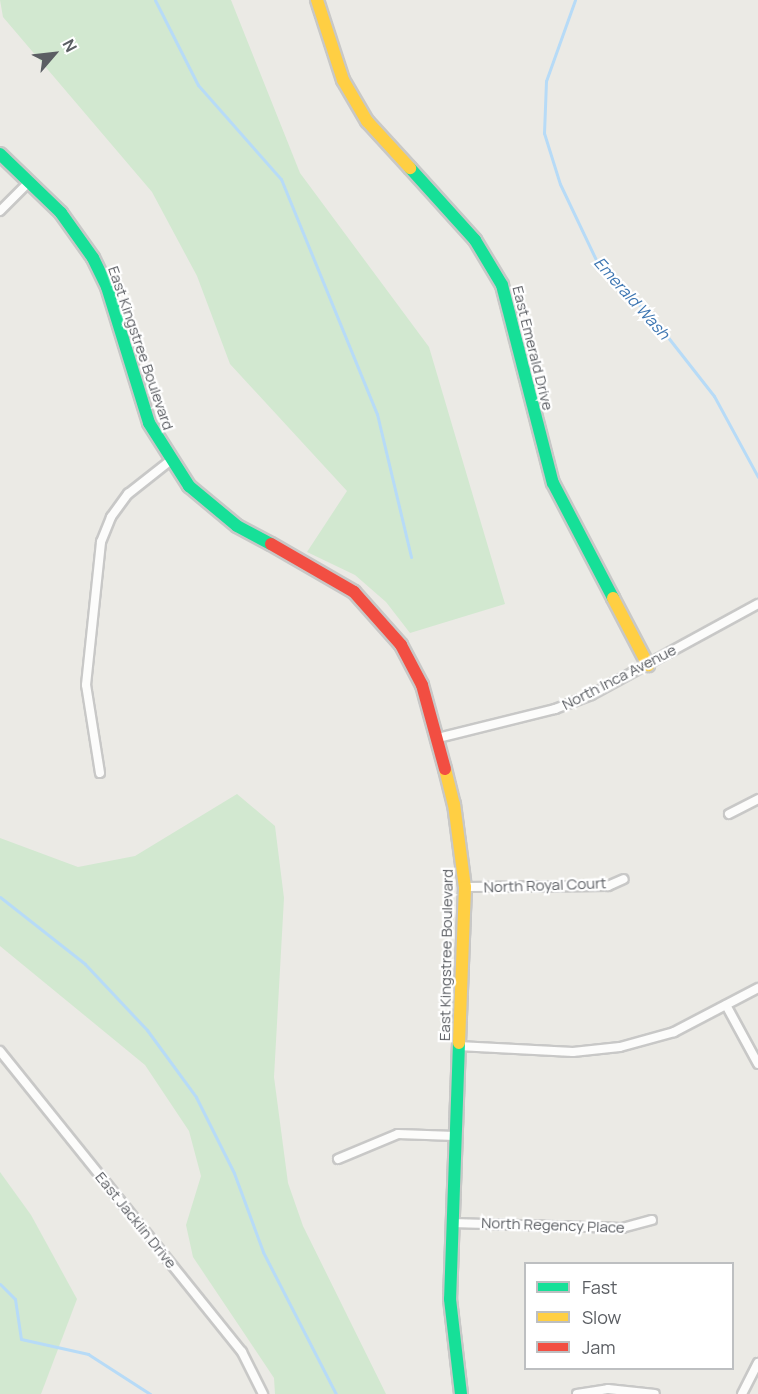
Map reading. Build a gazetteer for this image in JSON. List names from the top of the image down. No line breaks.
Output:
{"streets":{"street":["East Kingstree Boulevard","East Emerald Drive","North Inca Avenue","North Royal Court","East Jacklin Drive","North Regency Place"]},"crossings":[["East Kingstree Boulevard","North Inca Avenue"],["East Kingstree Boulevard","North Royal Court"],["East Kingstree Boulevard","North Regency Place"],["East Emerald Drive","North Inca Avenue"]],"water":["Emerald Wash"],"legend":["Fast","Slow","Jam"],"north":"top right"}
